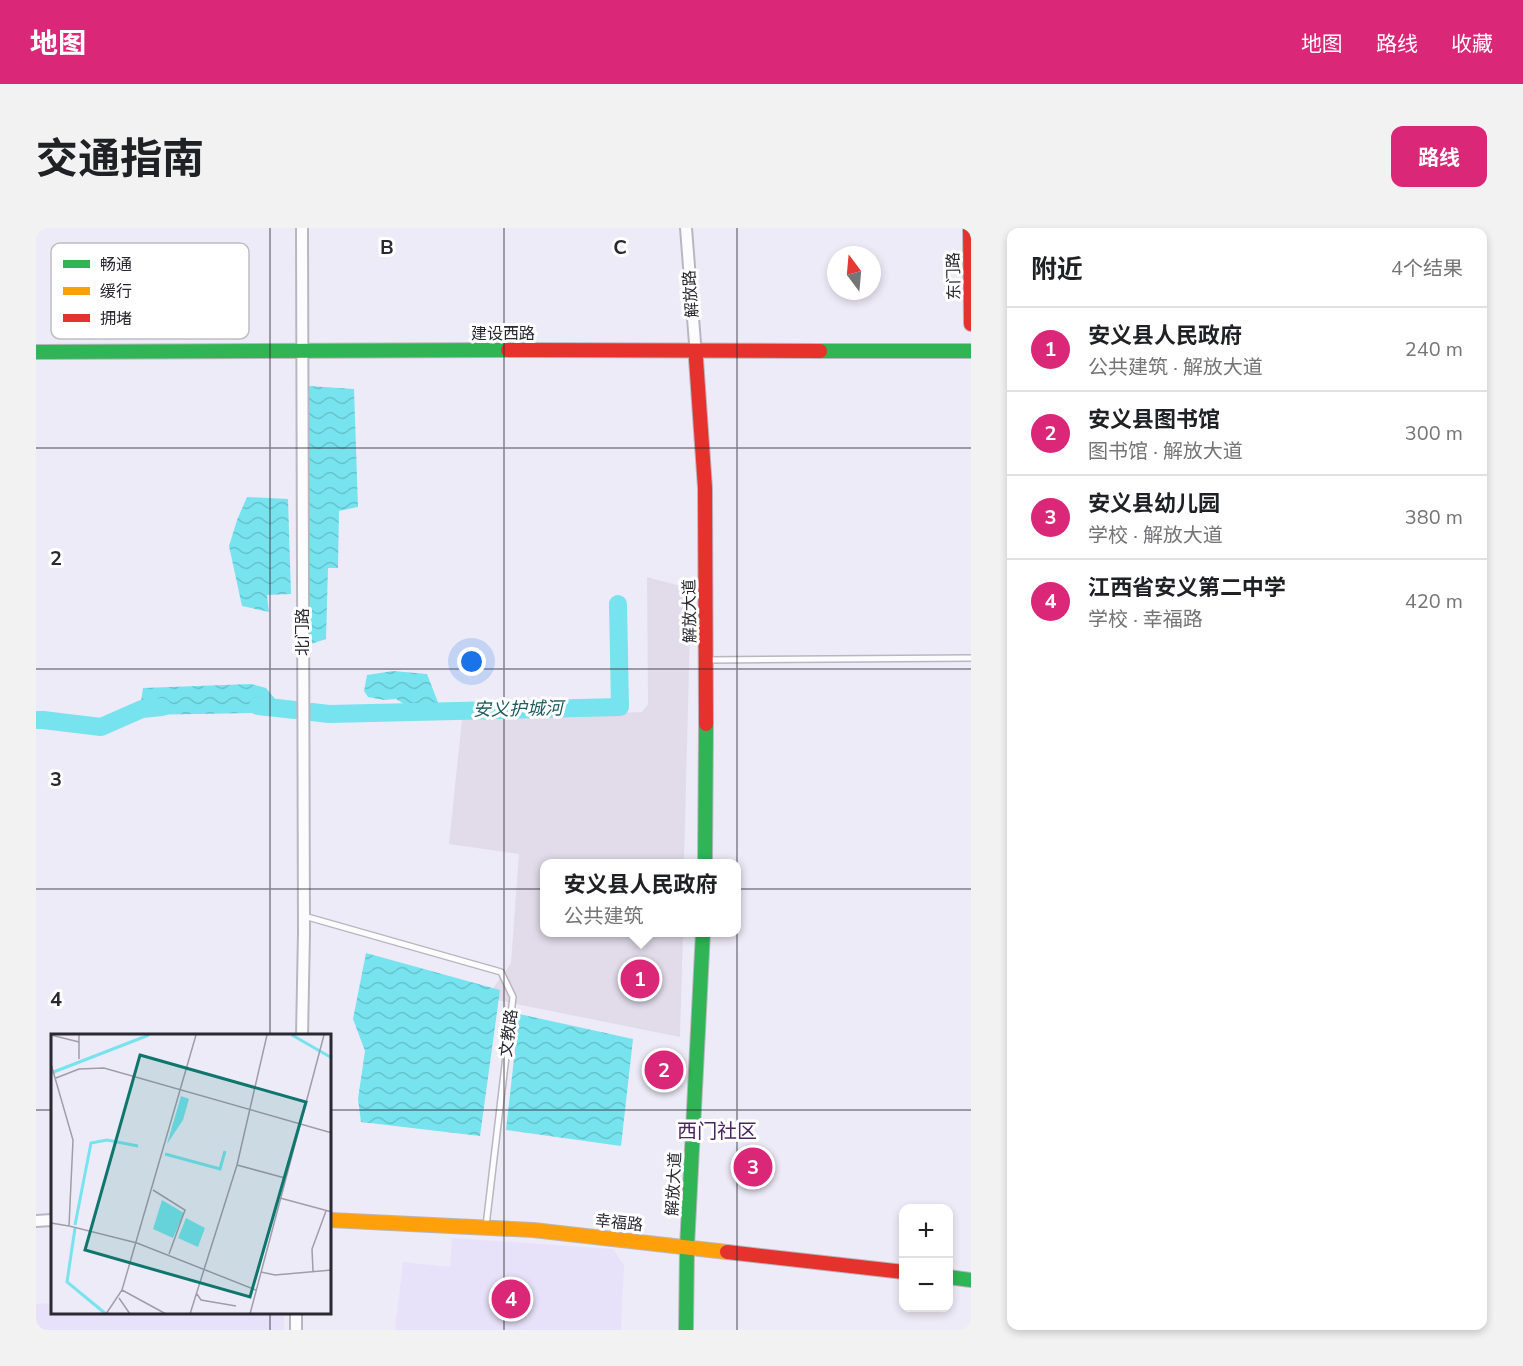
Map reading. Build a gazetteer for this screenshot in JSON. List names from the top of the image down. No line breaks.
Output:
{"streets":{"street":["东门路","解放路","建设西路","解放大道","北门路","幸福路"],"lane":["文教路"]},"crossings":[["解放路","建设西路"],["解放路","解放大道"],["建设西路","解放大道"],["建设西路","北门路"],["解放大道","幸福路"],["北门路","文教路"],["文教路","幸福路"]],"districts":["西门社区"],"water":["安义护城河"],"legend":["畅通","缓行","拥堵"],"north":"top","page":{"header":"地图","nav":["地图","路线","收藏"],"title":"交通指南","buttons":"路线","heading":["附近","4个结果"],"list":[{"mark":"1","name":"安义县人民政府","note":"公共建筑 · 解放大道","value":"240 m"},{"mark":"2","name":"安义县图书馆","note":"图书馆 · 解放大道","value":"300 m"},{"mark":"3","name":"安义县幼儿园","note":"学校 · 解放大道","value":"380 m"},{"mark":"4","name":"江西省安义第二中学","note":"学校 · 幸福路","value":"420 m"}],"popup":["安义县人民政府","公共建筑"],"pins":["1","2","3","4"],"map_buttons":["+","−"]},"grid":{"columns":["B","C"],"rows":["2","3","4"]}}
